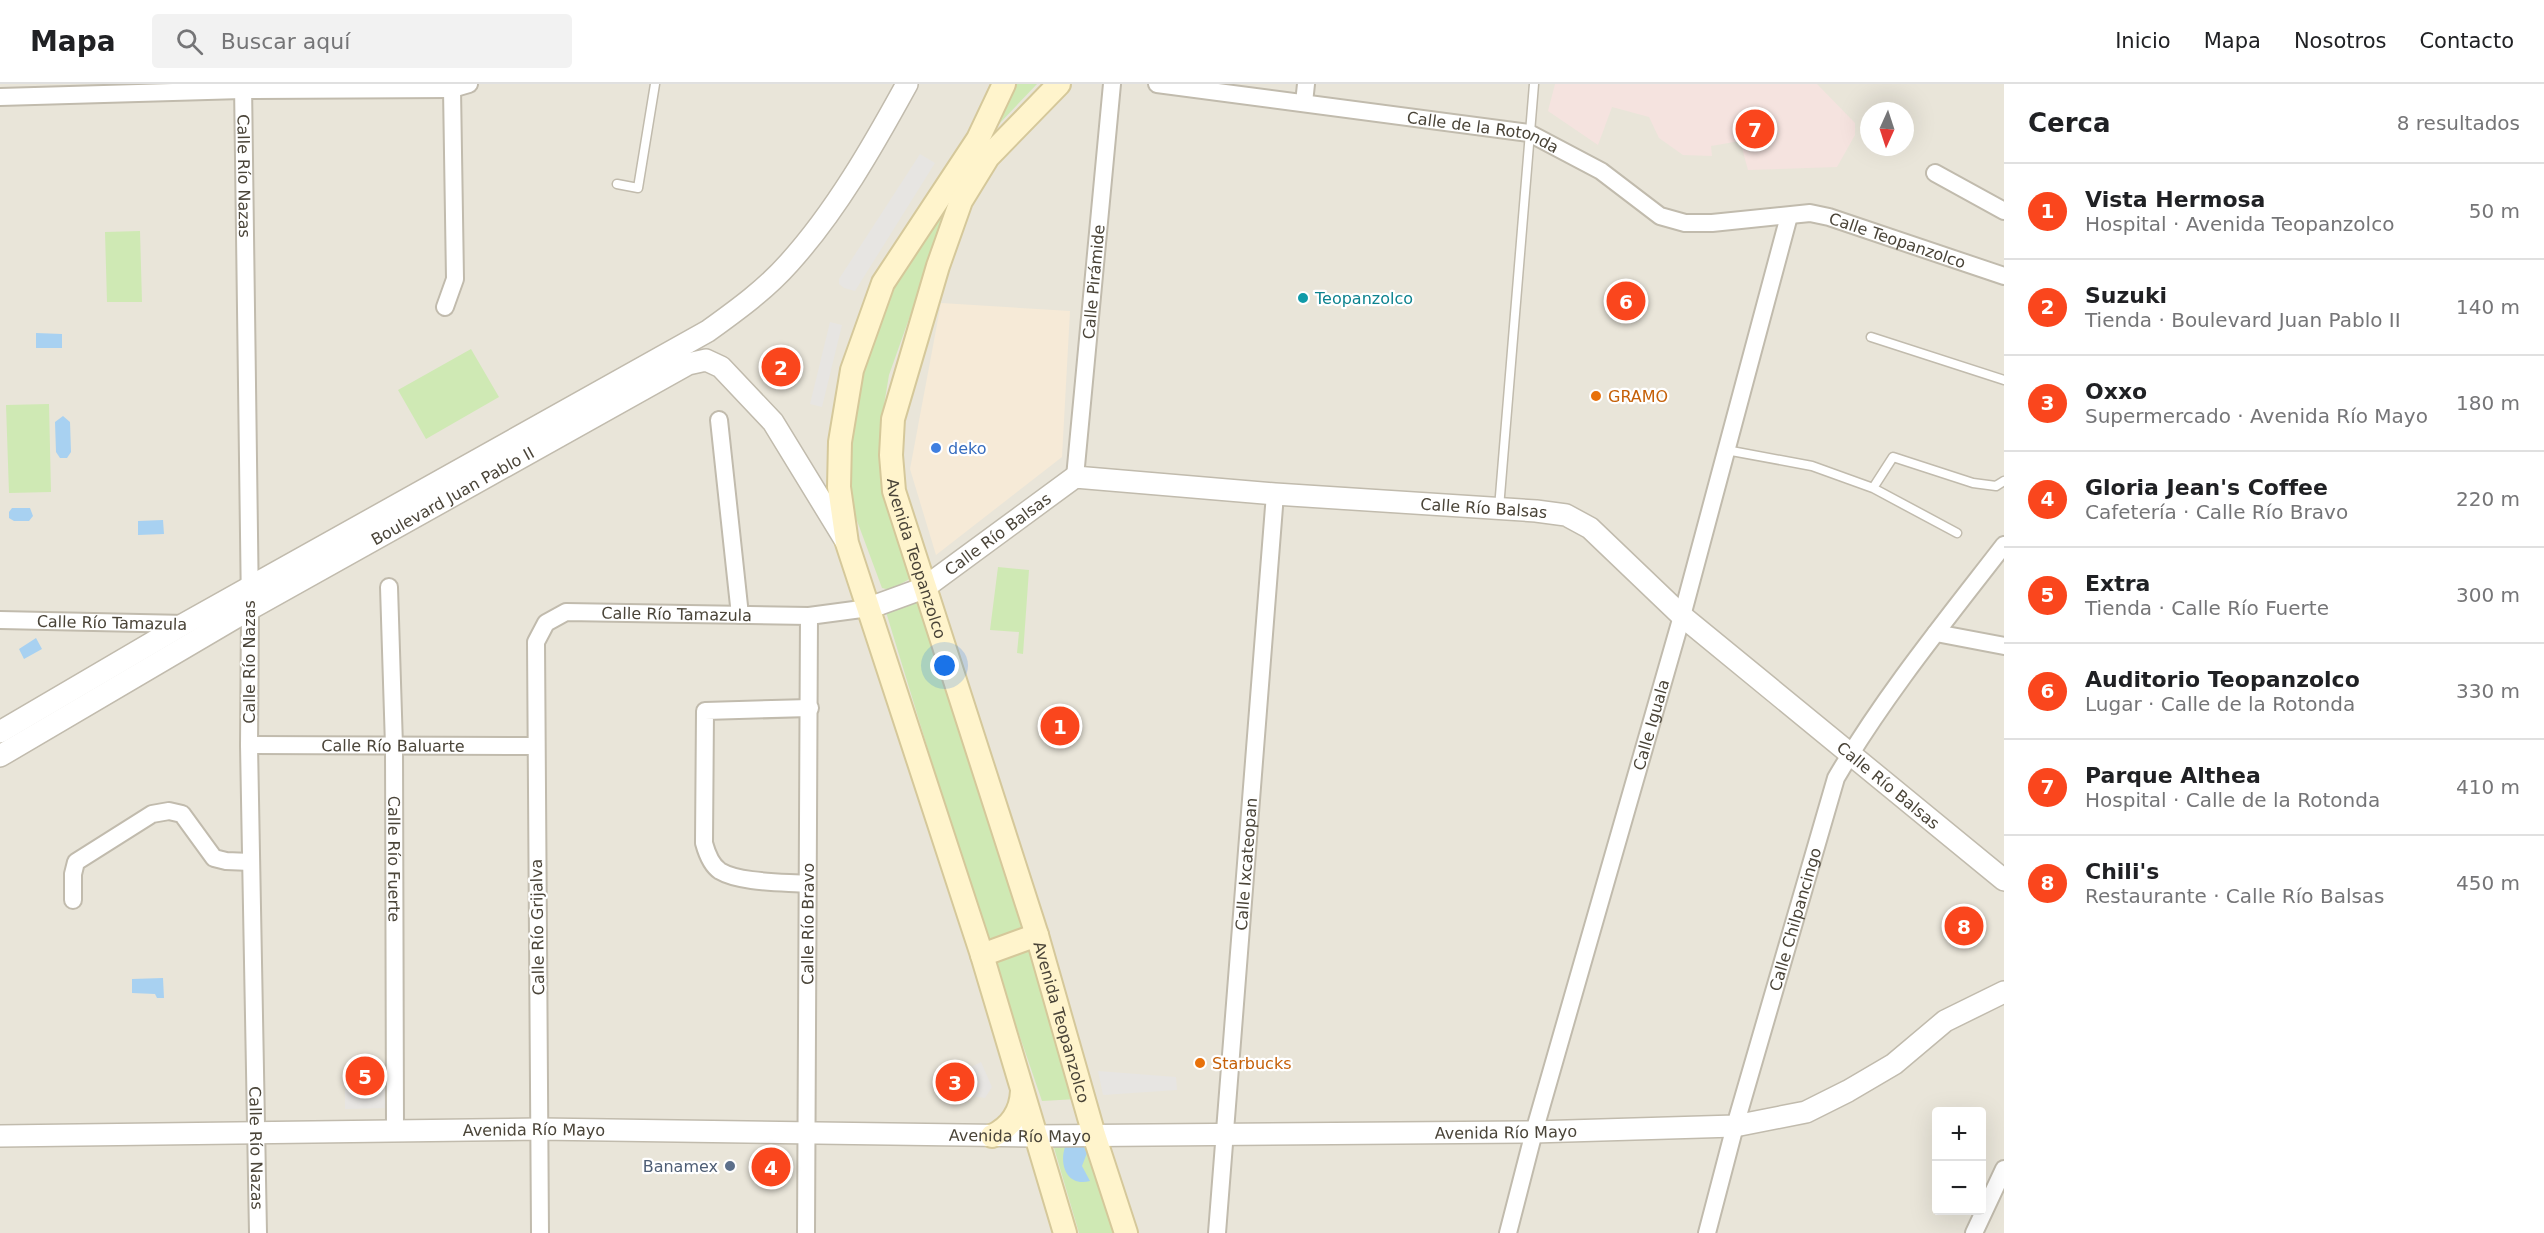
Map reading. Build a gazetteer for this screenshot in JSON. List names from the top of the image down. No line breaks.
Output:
{"streets":{"main road":["Avenida Teopanzolco"],"street":["Calle de la Rotonda","Calle Río Nazas","Calle Teopanzolco","Calle Pirámide","Boulevard Juan Pablo II","Calle Río Balsas","Calle Río Tamazula","Calle Iguala","Calle Río Baluarte","Calle Río Fuerte","Calle Ixcateopan","Calle Chilpancingo","Calle Río Bravo","Calle Río Grijalva","Avenida Río Mayo"]},"crossings":[["Calle de la Rotonda","Calle Teopanzolco"],["Calle de la Rotonda","Calle Iguala"],["Calle Río Nazas","Boulevard Juan Pablo II"],["Calle Río Nazas","Calle Río Baluarte"],["Calle Río Nazas","Avenida Río Mayo"],["Calle Teopanzolco","Calle Iguala"],["Calle Pirámide","Calle Río Balsas"],["Boulevard Juan Pablo II","Calle Río Tamazula"],["Calle Río Balsas","Avenida Teopanzolco"],["Calle Río Balsas","Calle Río Tamazula"],["Calle Río Balsas","Calle Iguala"],["Calle Río Balsas","Calle Ixcateopan"],["Calle Río Balsas","Calle Chilpancingo"],["Avenida Teopanzolco","Avenida Río Mayo"],["Calle Río Tamazula","Calle Río Bravo"],["Calle Río Tamazula","Calle Río Grijalva"],["Calle Iguala","Avenida Río Mayo"],["Calle Río Baluarte","Calle Río Fuerte"],["Calle Río Baluarte","Calle Río Grijalva"],["Calle Río Fuerte","Avenida Río Mayo"],["Calle Ixcateopan","Avenida Río Mayo"],["Calle Chilpancingo","Avenida Río Mayo"],["Calle Río Bravo","Avenida Río Mayo"],["Calle Río Grijalva","Avenida Río Mayo"]],"places":["Teopanzolco","GRAMO","deko","Starbucks","Banamex"],"north":"bottom","page":{"header":"Mapa","search":"Buscar aquí","nav":["Inicio","Mapa","Nosotros","Contacto"],"heading":["Cerca","8 resultados"],"pins":["7","6","2","1","8","5","3","4"],"list":[{"mark":"1","name":"Vista Hermosa","note":"Hospital · Avenida Teopanzolco","value":"50 m"},{"mark":"2","name":"Suzuki","note":"Tienda · Boulevard Juan Pablo II","value":"140 m"},{"mark":"3","name":"Oxxo","note":"Supermercado · Avenida Río Mayo","value":"180 m"},{"mark":"4","name":"Gloria Jean's Coffee","note":"Cafetería · Calle Río Bravo","value":"220 m"},{"mark":"5","name":"Extra","note":"Tienda · Calle Río Fuerte","value":"300 m"},{"mark":"6","name":"Auditorio Teopanzolco","note":"Lugar · Calle de la Rotonda","value":"330 m"},{"mark":"7","name":"Parque Althea","note":"Hospital · Calle de la Rotonda","value":"410 m"},{"mark":"8","name":"Chili's","note":"Restaurante · Calle Río Balsas","value":"450 m"}],"map_buttons":["+","−"]}}
